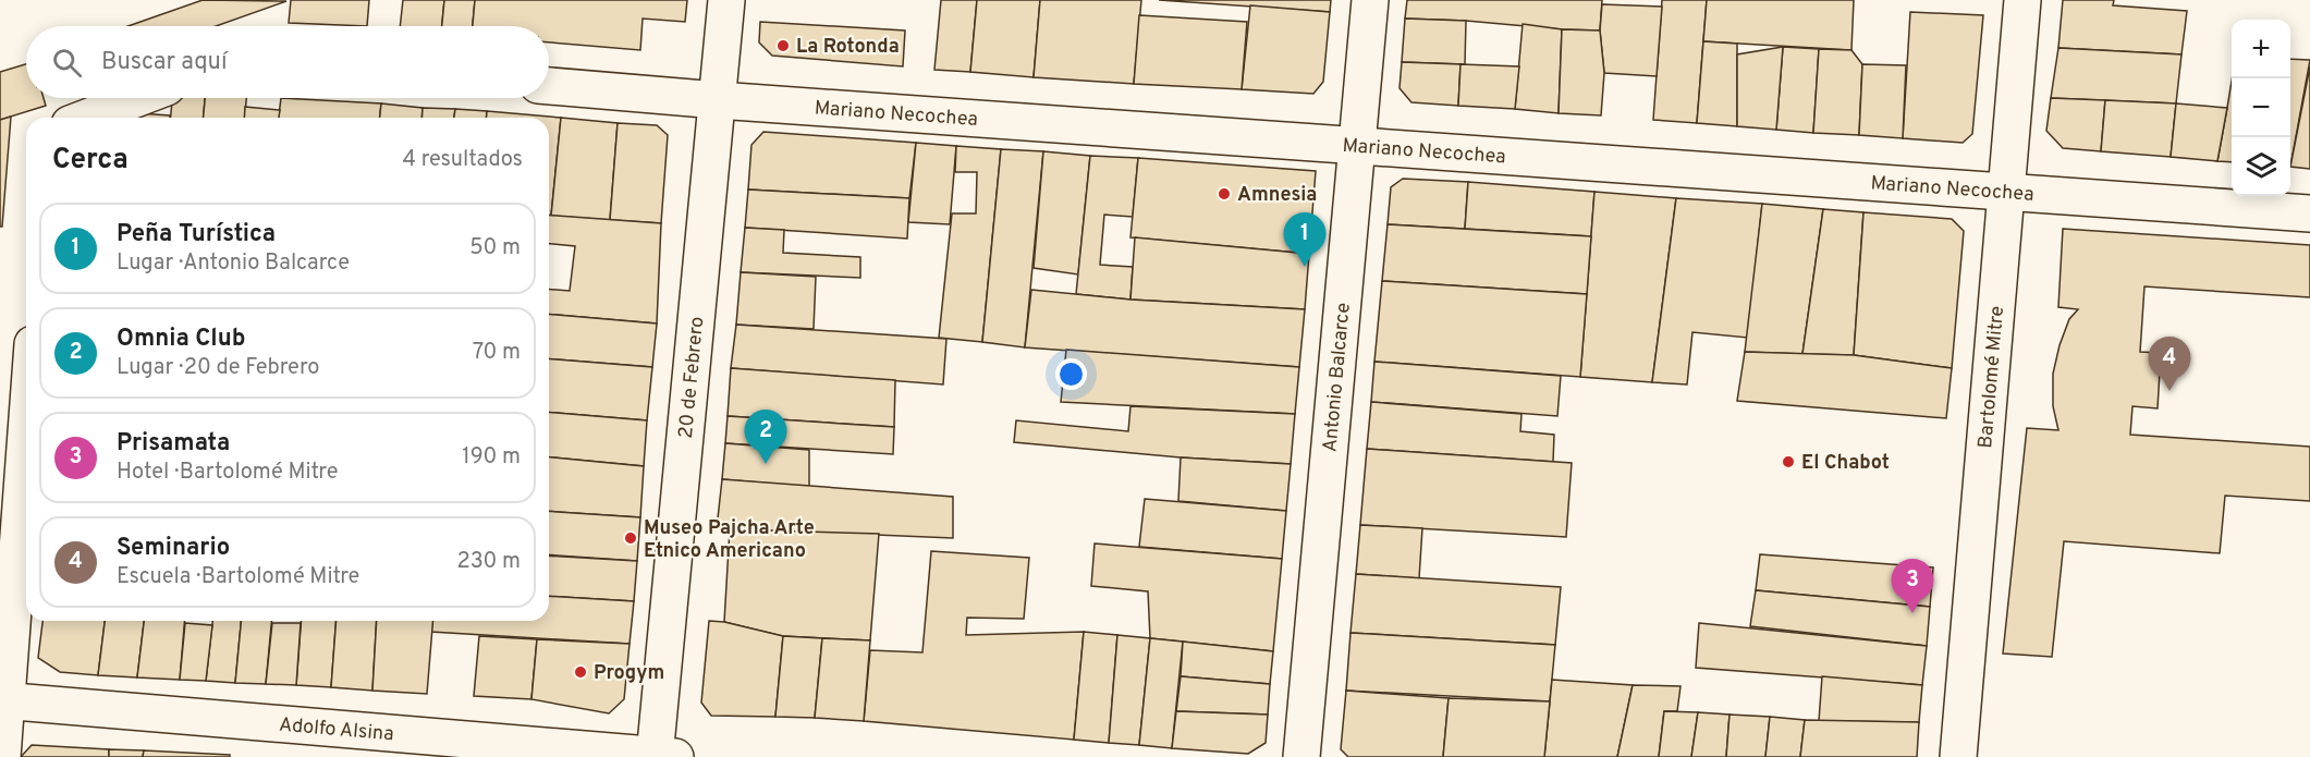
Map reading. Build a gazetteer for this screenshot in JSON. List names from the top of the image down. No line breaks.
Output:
{"streets":{"street":["Mariano Necochea","Bartolomé Mitre","20 de Febrero","Antonio Balcarce","Adolfo Alsina"]},"crossings":[["Mariano Necochea","Bartolomé Mitre"],["Mariano Necochea","20 de Febrero"],["Mariano Necochea","Antonio Balcarce"],["20 de Febrero","Adolfo Alsina"]],"places":["La Rotonda","Amnesia","El Chabot","Museo Pajcha Arte Etnico Americano","Progym"],"page":{"map_buttons":["+","−"],"search":"Buscar aquí","heading":["Cerca","4 resultados"],"list":[{"mark":"1","name":"Peña Turística","note":"Lugar · Antonio Balcarce","value":"50 m"},{"mark":"2","name":"Omnia Club","note":"Lugar · 20 de Febrero","value":"70 m"},{"mark":"3","name":"Prisamata","note":"Hotel · Bartolomé Mitre","value":"190 m"},{"mark":"4","name":"Seminario","note":"Escuela · Bartolomé Mitre","value":"230 m"}],"pins":["1","4","2","3"]}}
